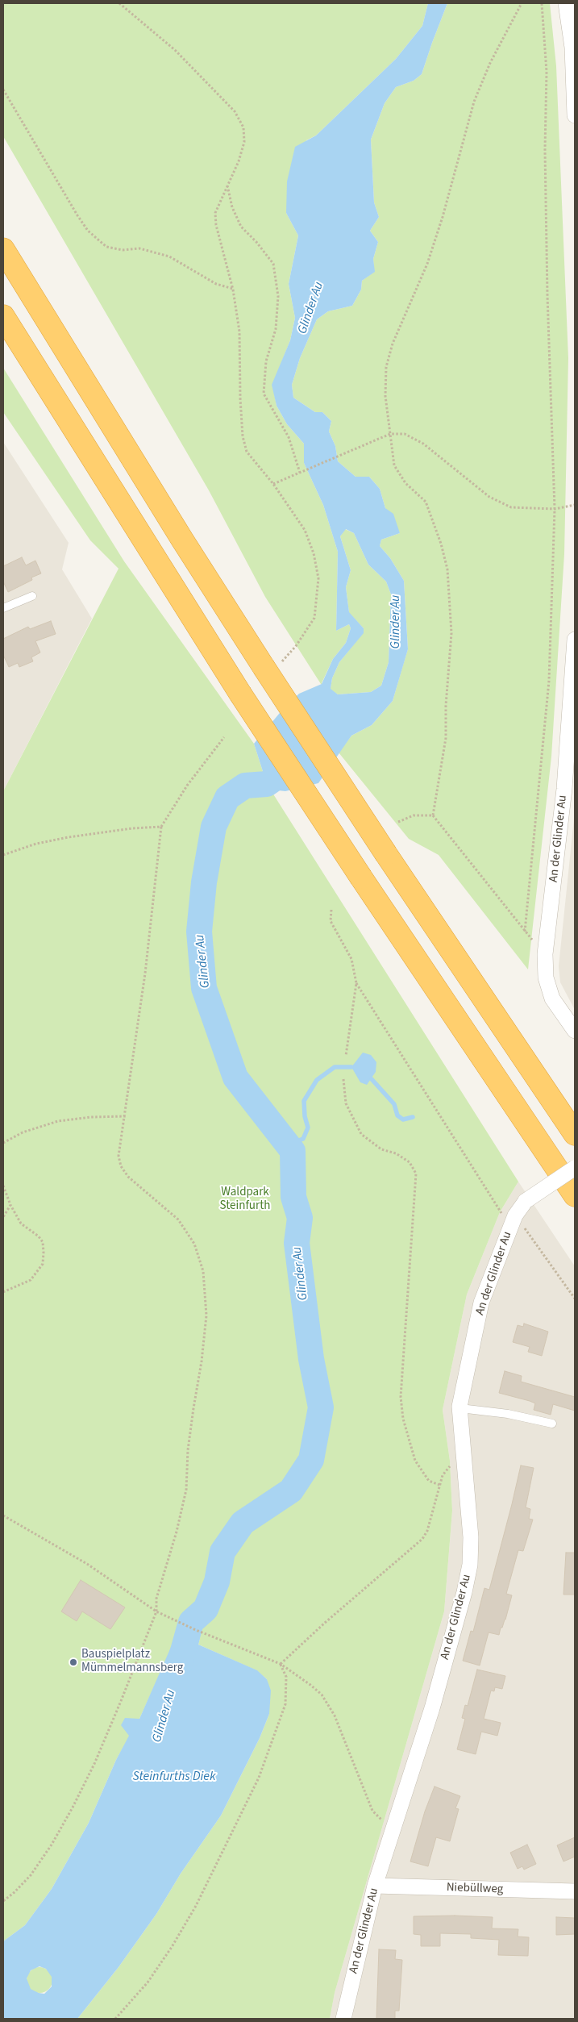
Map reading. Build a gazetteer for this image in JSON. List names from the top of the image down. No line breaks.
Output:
{"streets":{"street":["An der Glinder Au","Niebüllweg"]},"crossings":[["An der Glinder Au","Niebüllweg"]],"water":["Glinder Au","Steinfurths Diek"],"parks":["Waldpark Steinfurth"],"places":["Bauspielplatz Mümmelmannsberg"]}
